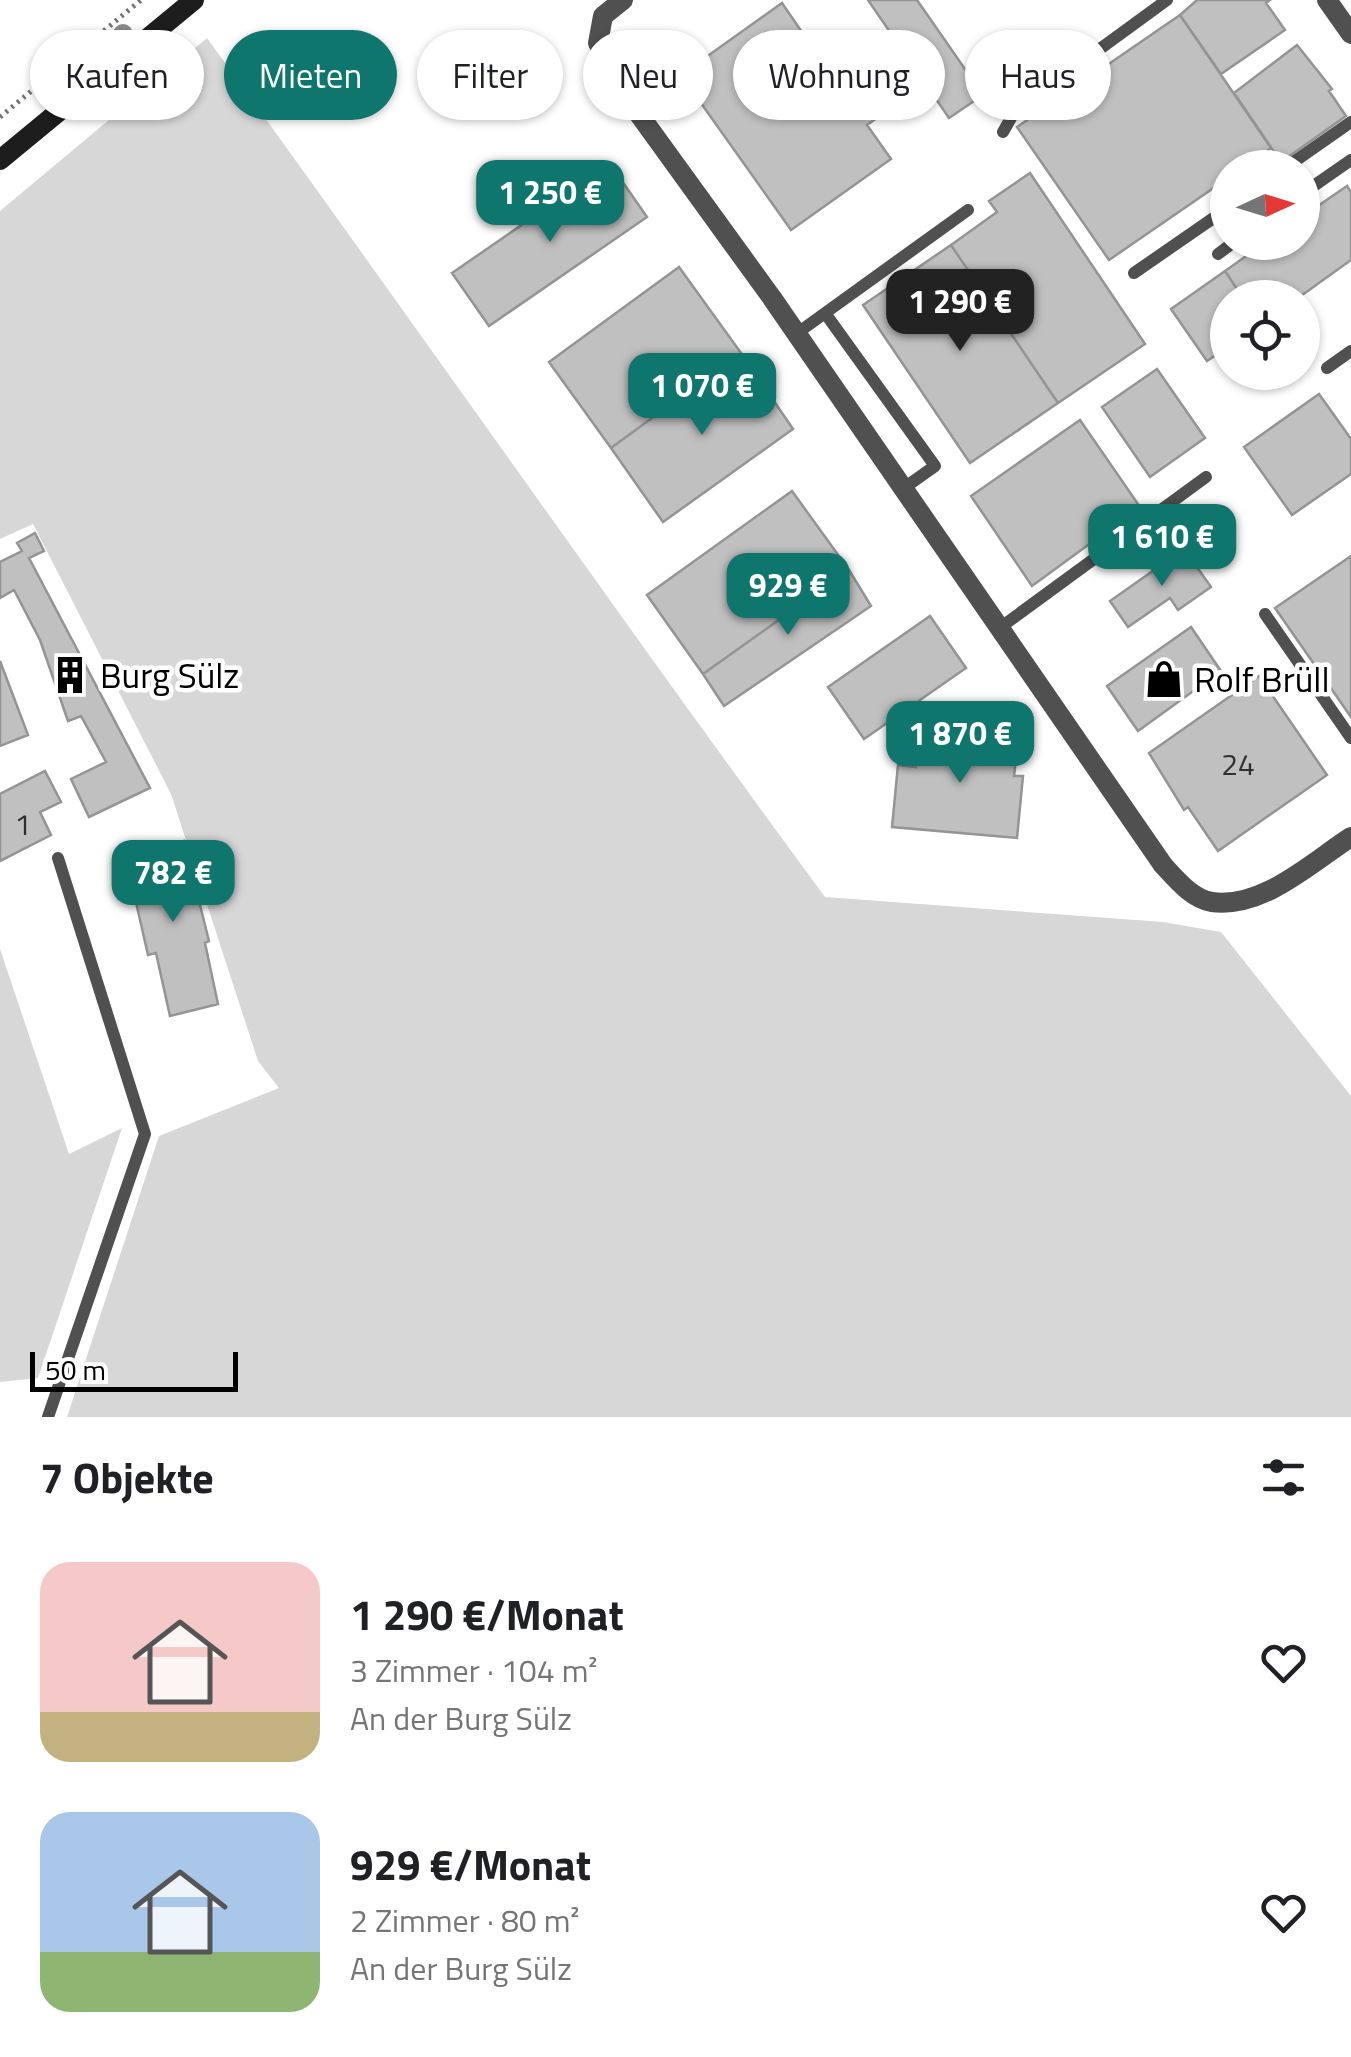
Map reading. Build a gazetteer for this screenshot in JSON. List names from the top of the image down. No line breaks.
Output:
{"places":{"building":["Burg Sülz"],"shop":["Rolf Brüll"]},"house_numbers":["24","1"],"scale_bar":"50 m","north":"right","page":{"chip":["Kaufen","Mieten","Filter","Neu","Wohnung","Haus"],"price":["1 250 €","1 290 €","1 070 €","1 610 €","929 €","1 870 €","782 €"],"scale":"50 m","heading":"7 Objekte","list":[{"name":"1 290 €/Monat","note":"3 Zimmer · 104 m² · An der Burg Sülz"},{"name":"929 €/Monat","note":"2 Zimmer · 80 m² · An der Burg Sülz"}]}}
